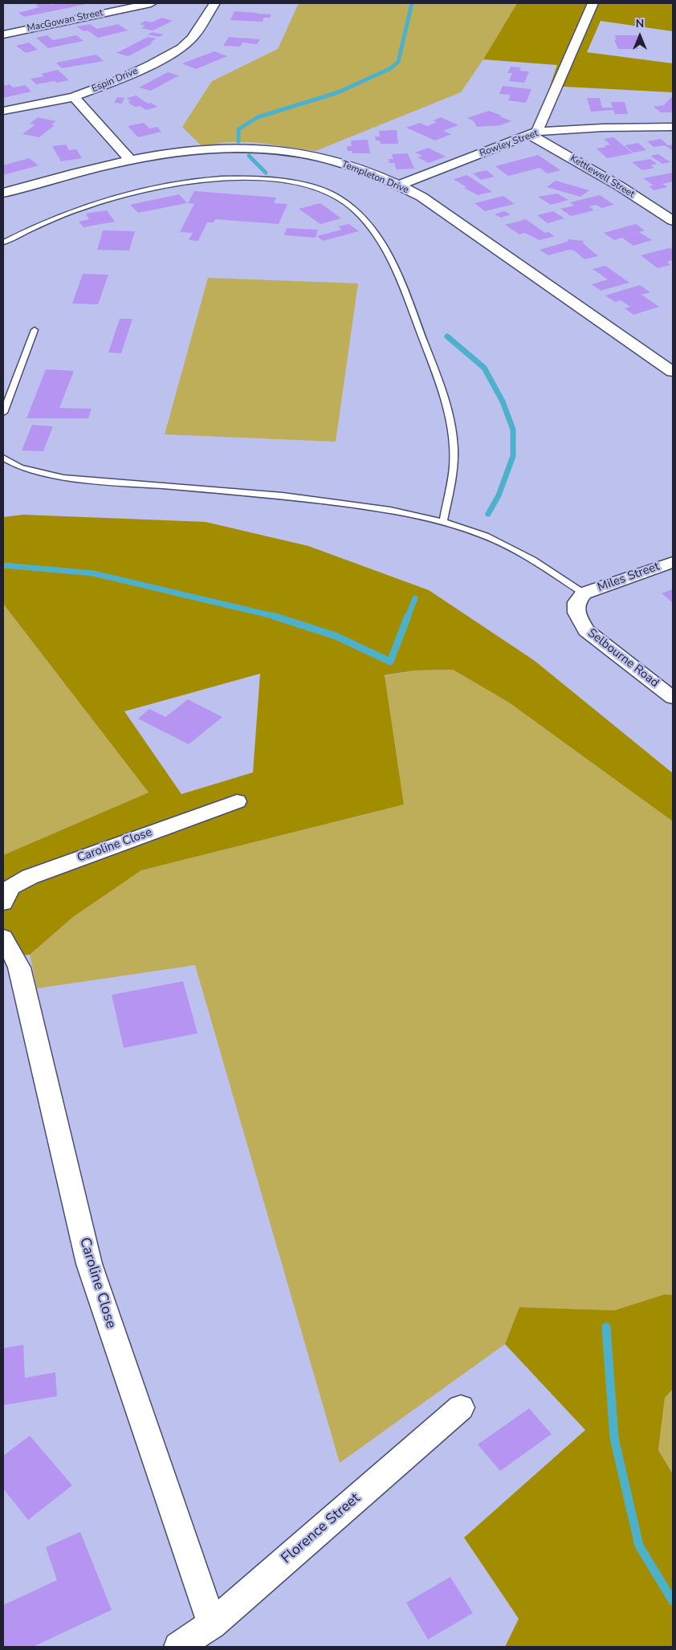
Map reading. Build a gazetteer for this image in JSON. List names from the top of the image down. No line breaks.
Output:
{"streets":{"street":["MacGowan Street","Espin Drive","Rowley Street","Kettlewell Street","Templeton Drive","Miles Street","Selbourne Road","Caroline Close","Florence Street"]},"crossings":[["Espin Drive","Templeton Drive"],["Rowley Street","Kettlewell Street"],["Rowley Street","Templeton Drive"],["Miles Street","Selbourne Road"],["Caroline Close","Florence Street"]],"north":"top"}
